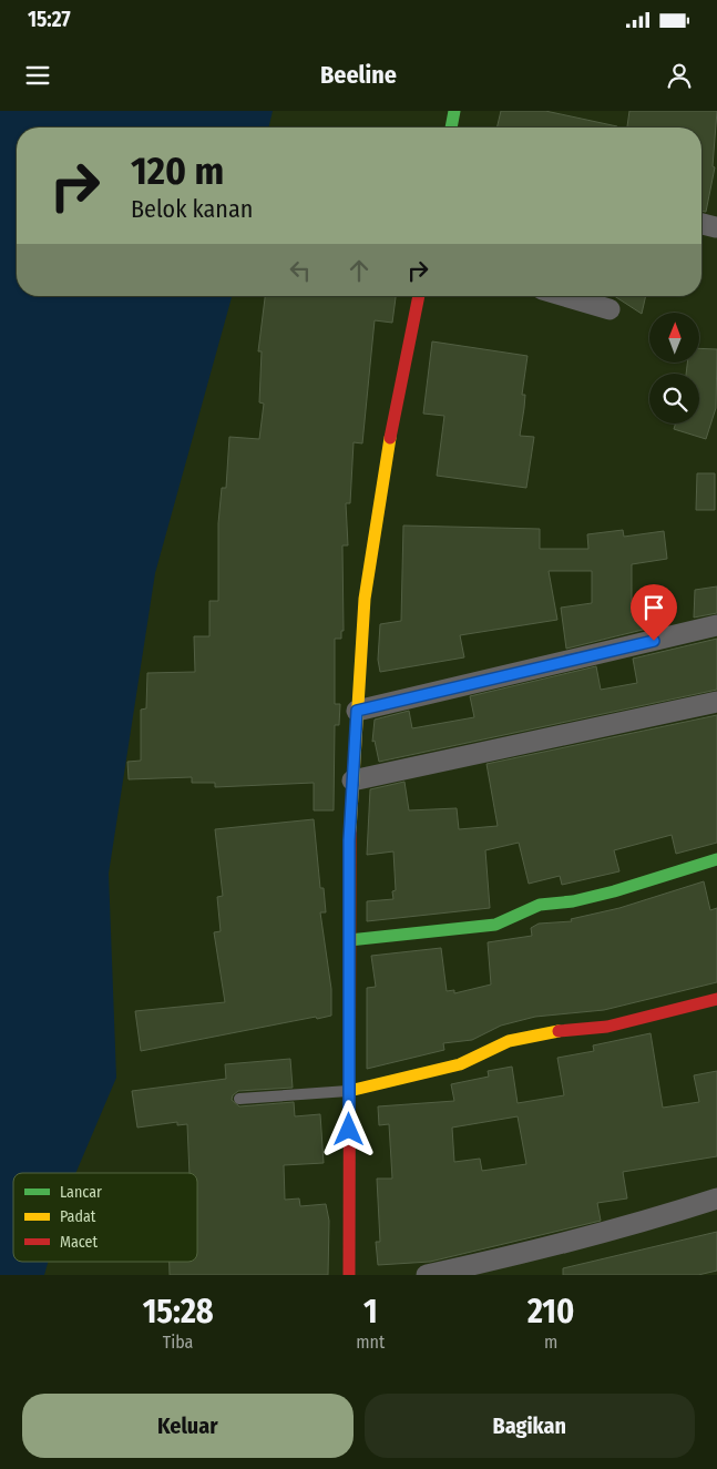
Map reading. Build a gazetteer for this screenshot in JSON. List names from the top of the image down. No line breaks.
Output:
{"legend":["Lancar","Padat","Macet"],"north":"top","page":{"status":"15:27","header":"Beeline","turn":["120 m","Belok kanan"],"eta":["15:28","Tiba","1","mnt","210","m"],"buttons":["Keluar","Bagikan"]}}
